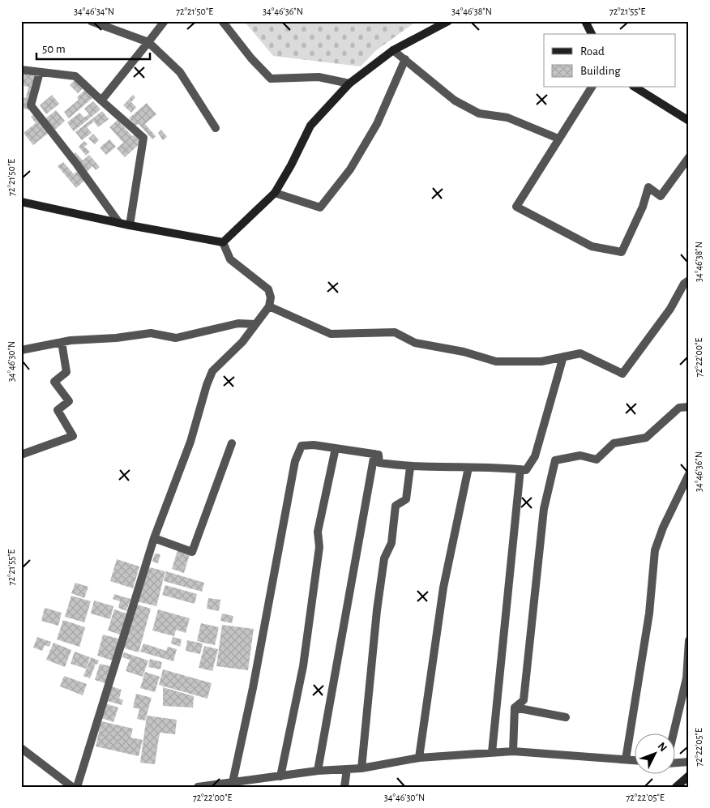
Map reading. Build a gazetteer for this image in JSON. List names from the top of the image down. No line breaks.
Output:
{"legend":["Road","Building"],"scale_bar":"50 m","north":"top right","coordinates":["34°46'34\"N","72°21'50\"E","34°46'36\"N","34°46'38\"N","72°21'55\"E","72°22'00\"E","34°46'30\"N","72°22'05\"E"]}
